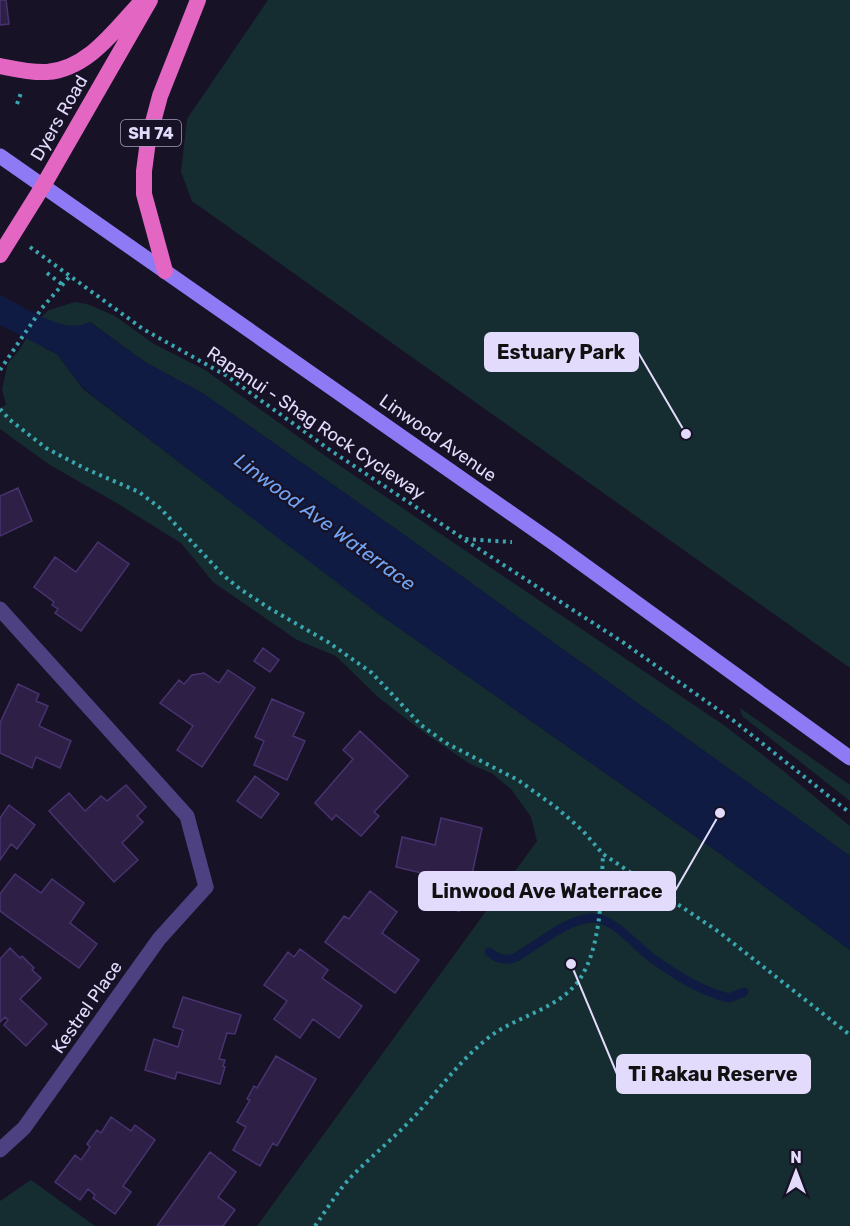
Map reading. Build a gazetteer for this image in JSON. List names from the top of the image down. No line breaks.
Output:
{"streets":{"highway":["Dyers Road","SH 74"],"main road":["Linwood Avenue"],"street":["Kestrel Place"],"path":["Rapanui - Shag Rock Cycleway"]},"crossings":[["Dyers Road","Linwood Avenue"],["SH 74","Linwood Avenue"]],"water":["Linwood Ave Waterrace"],"places":["Estuary Park","Linwood Ave Waterrace","Ti Rakau Reserve"],"north":"top"}
